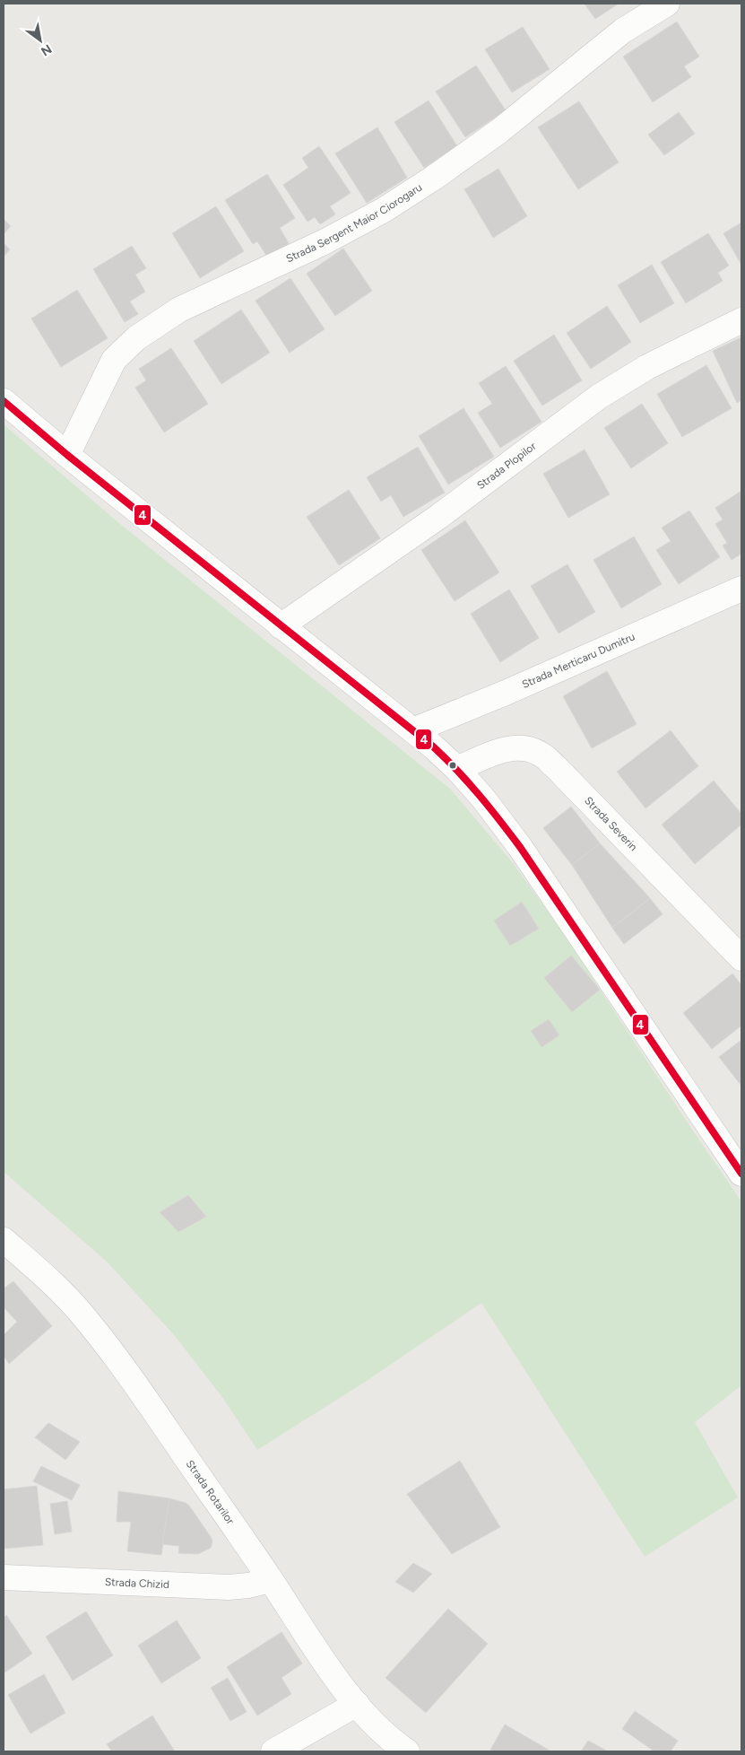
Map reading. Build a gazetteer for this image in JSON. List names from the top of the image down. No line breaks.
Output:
{"streets":{"street":["Strada Sergent Maior Ciorogaru","Strada Plopilor","Strada Merticaru Dumitru","Strada Severin","Strada Rotarilor","Strada Chizid"]},"crossings":[["Strada Rotarilor","Strada Chizid"]],"lines":["transit line 4"],"north":"bottom right"}
